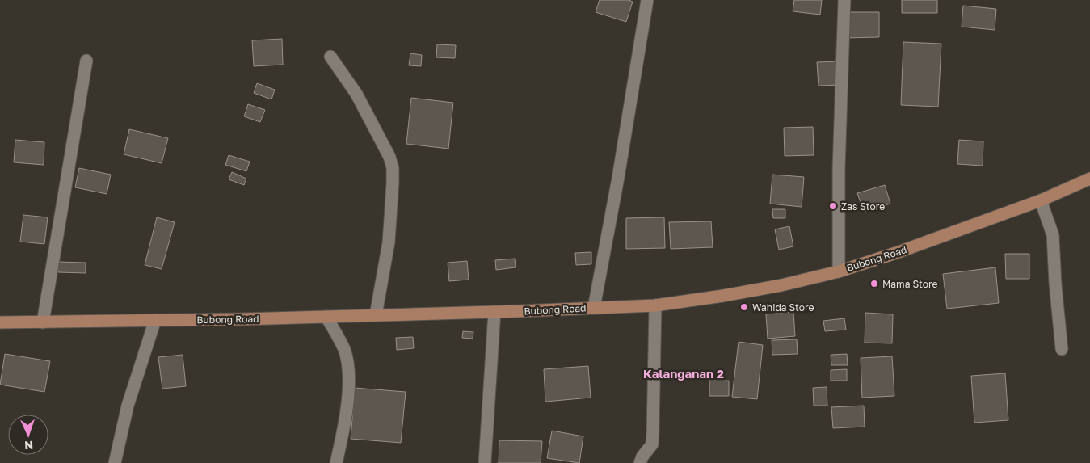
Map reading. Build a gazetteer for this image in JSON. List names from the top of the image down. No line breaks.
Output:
{"streets":{"main road":["Bubong Road"]},"districts":["Kalanganan 2"],"places":["Zas Store","Mama Store","Wahida Store"],"north":"bottom"}
